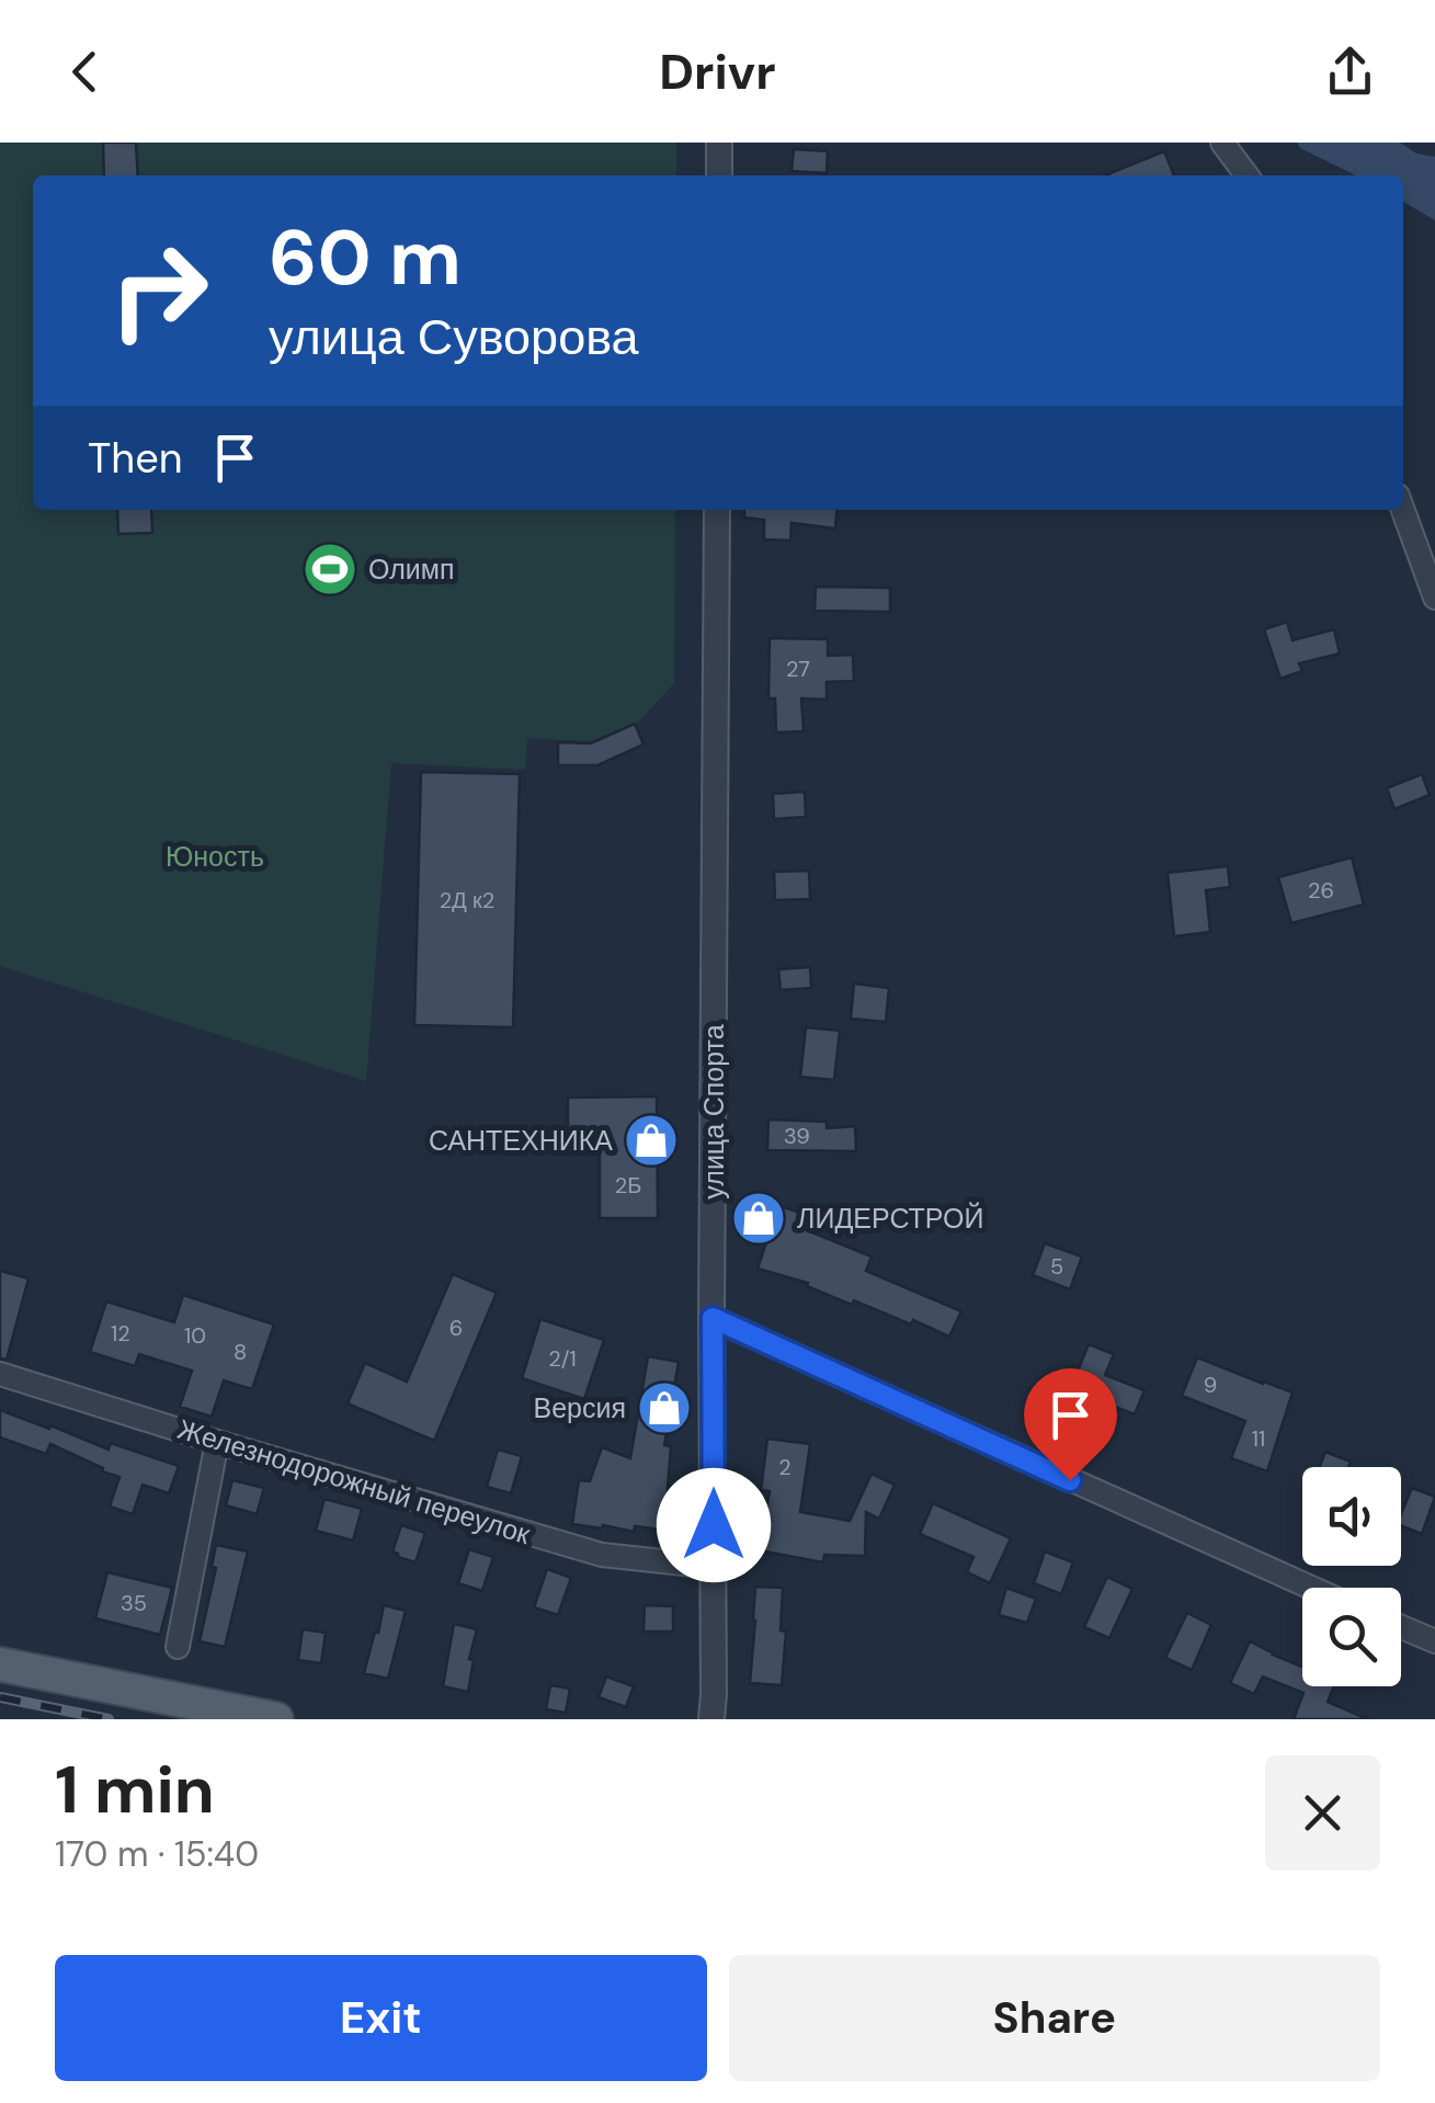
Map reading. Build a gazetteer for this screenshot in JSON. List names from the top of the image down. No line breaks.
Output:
{"streets":{"street":["улица Спорта","Железнодорожный переулок"]},"crossings":[["улица Спорта","Железнодорожный переулок"]],"parks":["Юность"],"places":{"sports":["Олимп"],"shop":["САНТЕХНИКА","ЛИДЕРСТРОЙ","Версия"]},"house_numbers":["27","26","2Д к2","39","2Б","5","6","12","10","8","2/1","9","11","2","35"],"page":{"header":"Drivr","turn":["60 m","улица Суворова"],"then":"Then","heading":["1 min","170 m · 15:40"],"buttons":["Exit","Share"]}}
